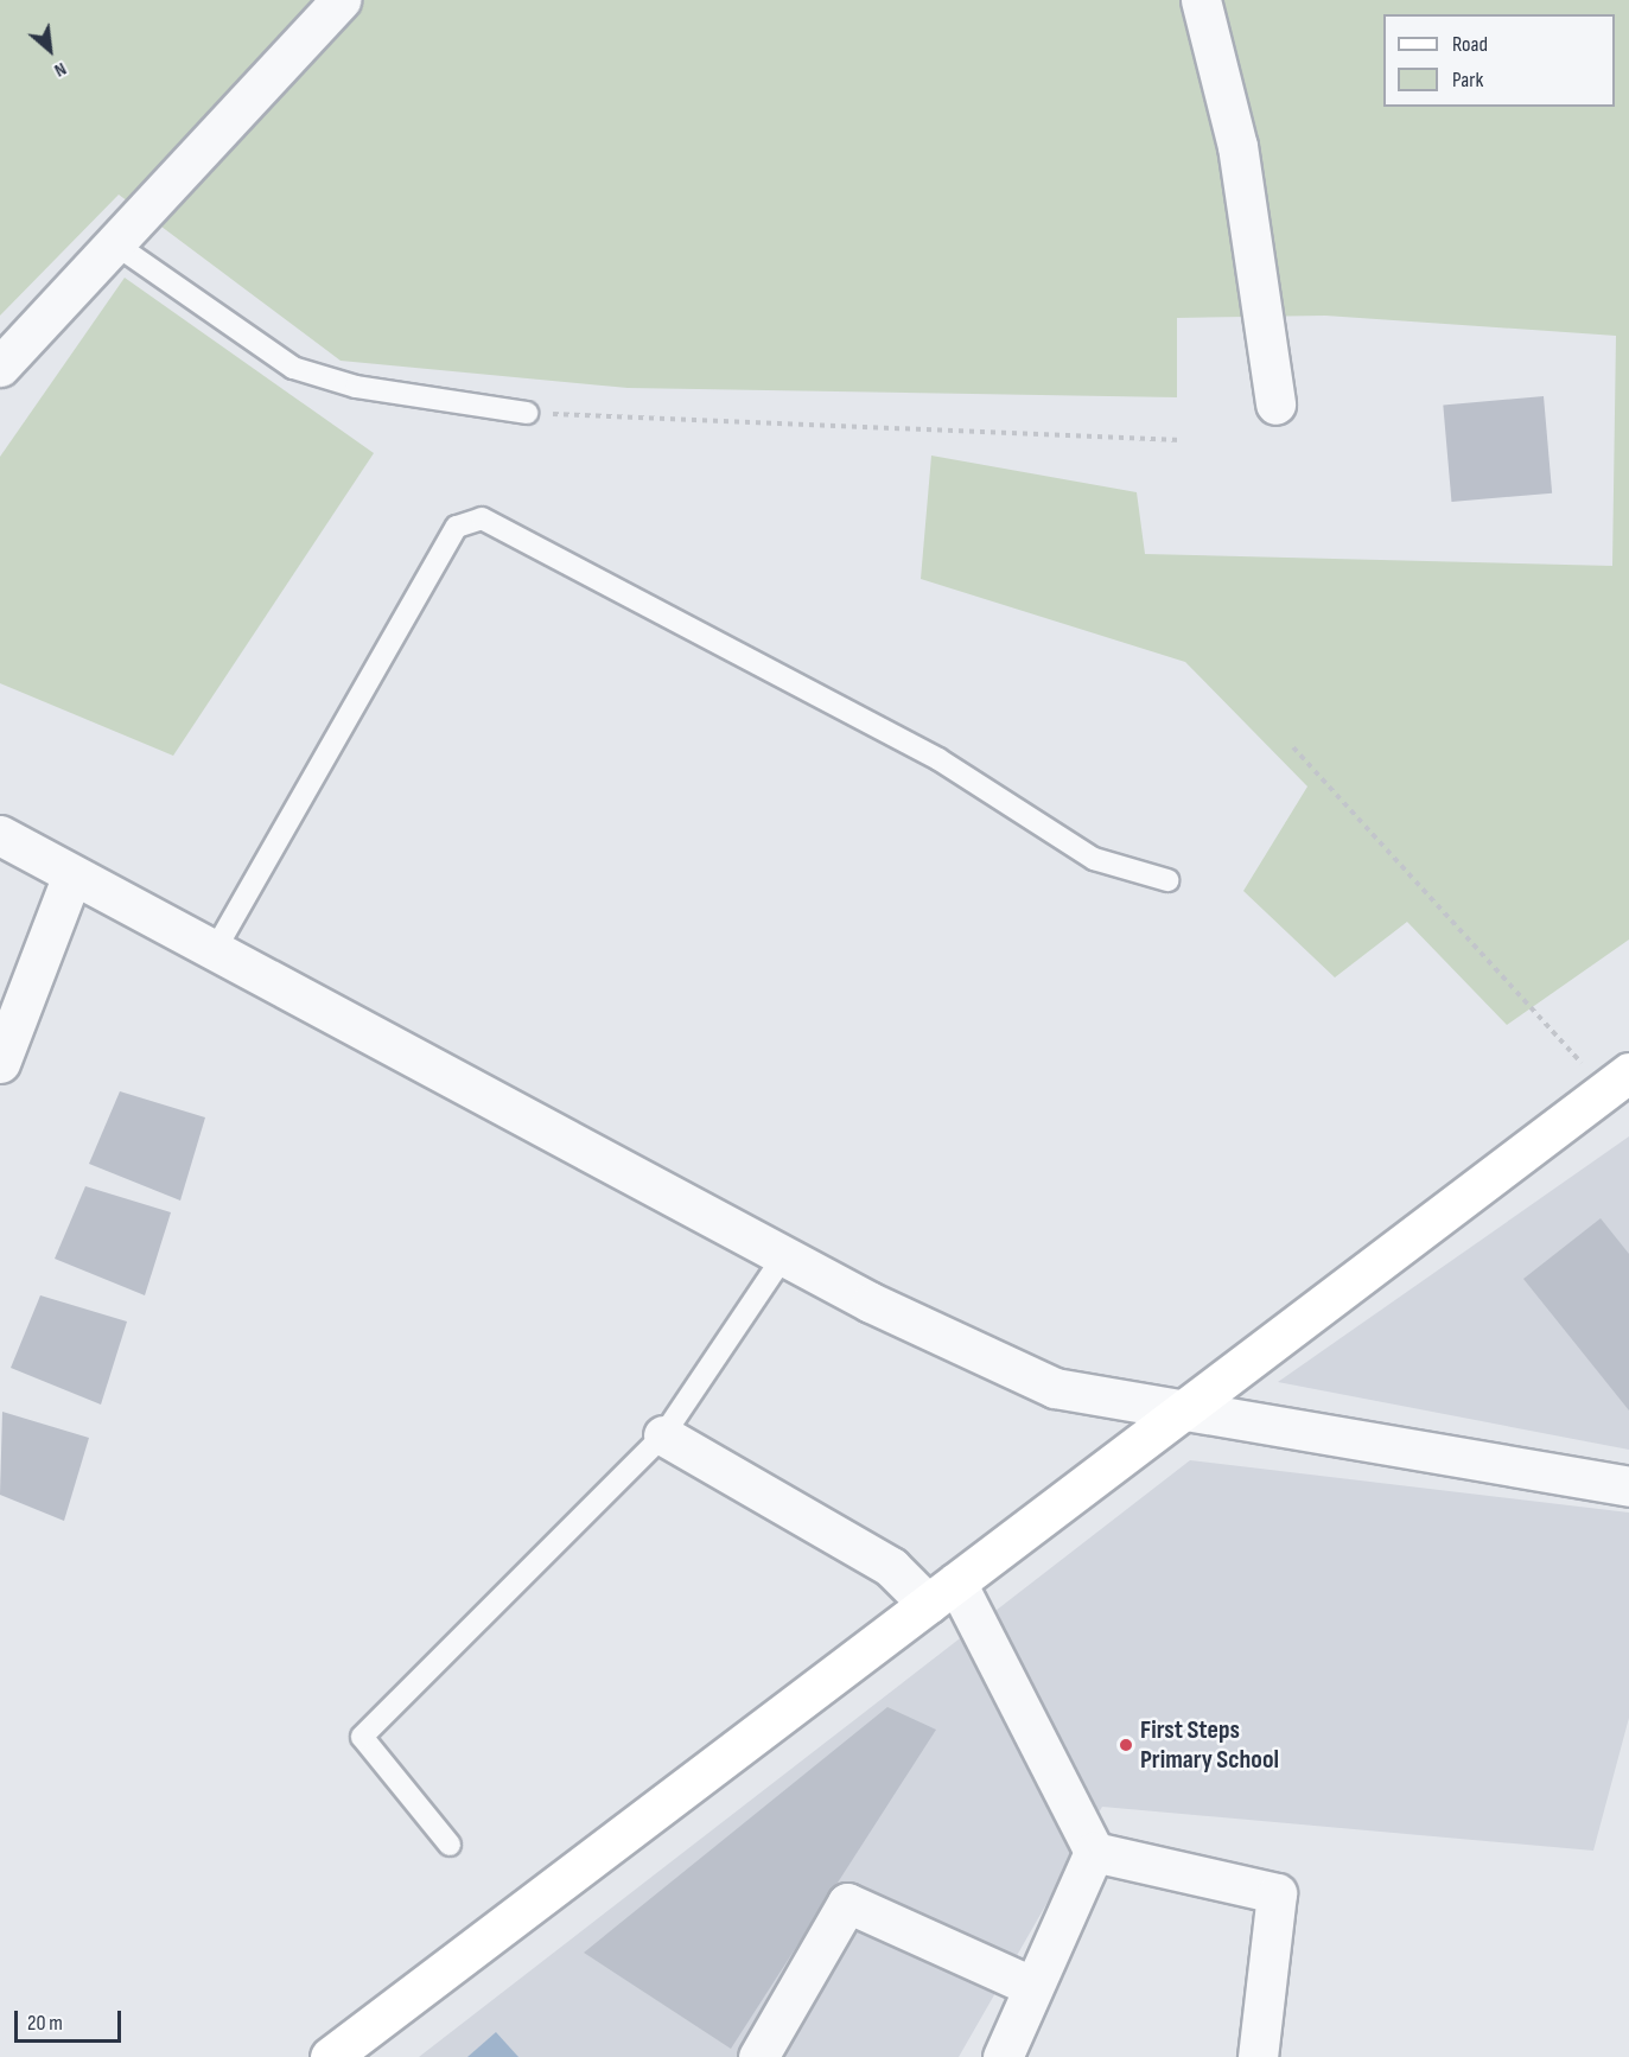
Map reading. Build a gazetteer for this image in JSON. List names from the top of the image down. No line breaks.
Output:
{"places":["First Steps Primary School"],"legend":["Road","Park"],"scale_bar":"20 m","north":"bottom right"}
